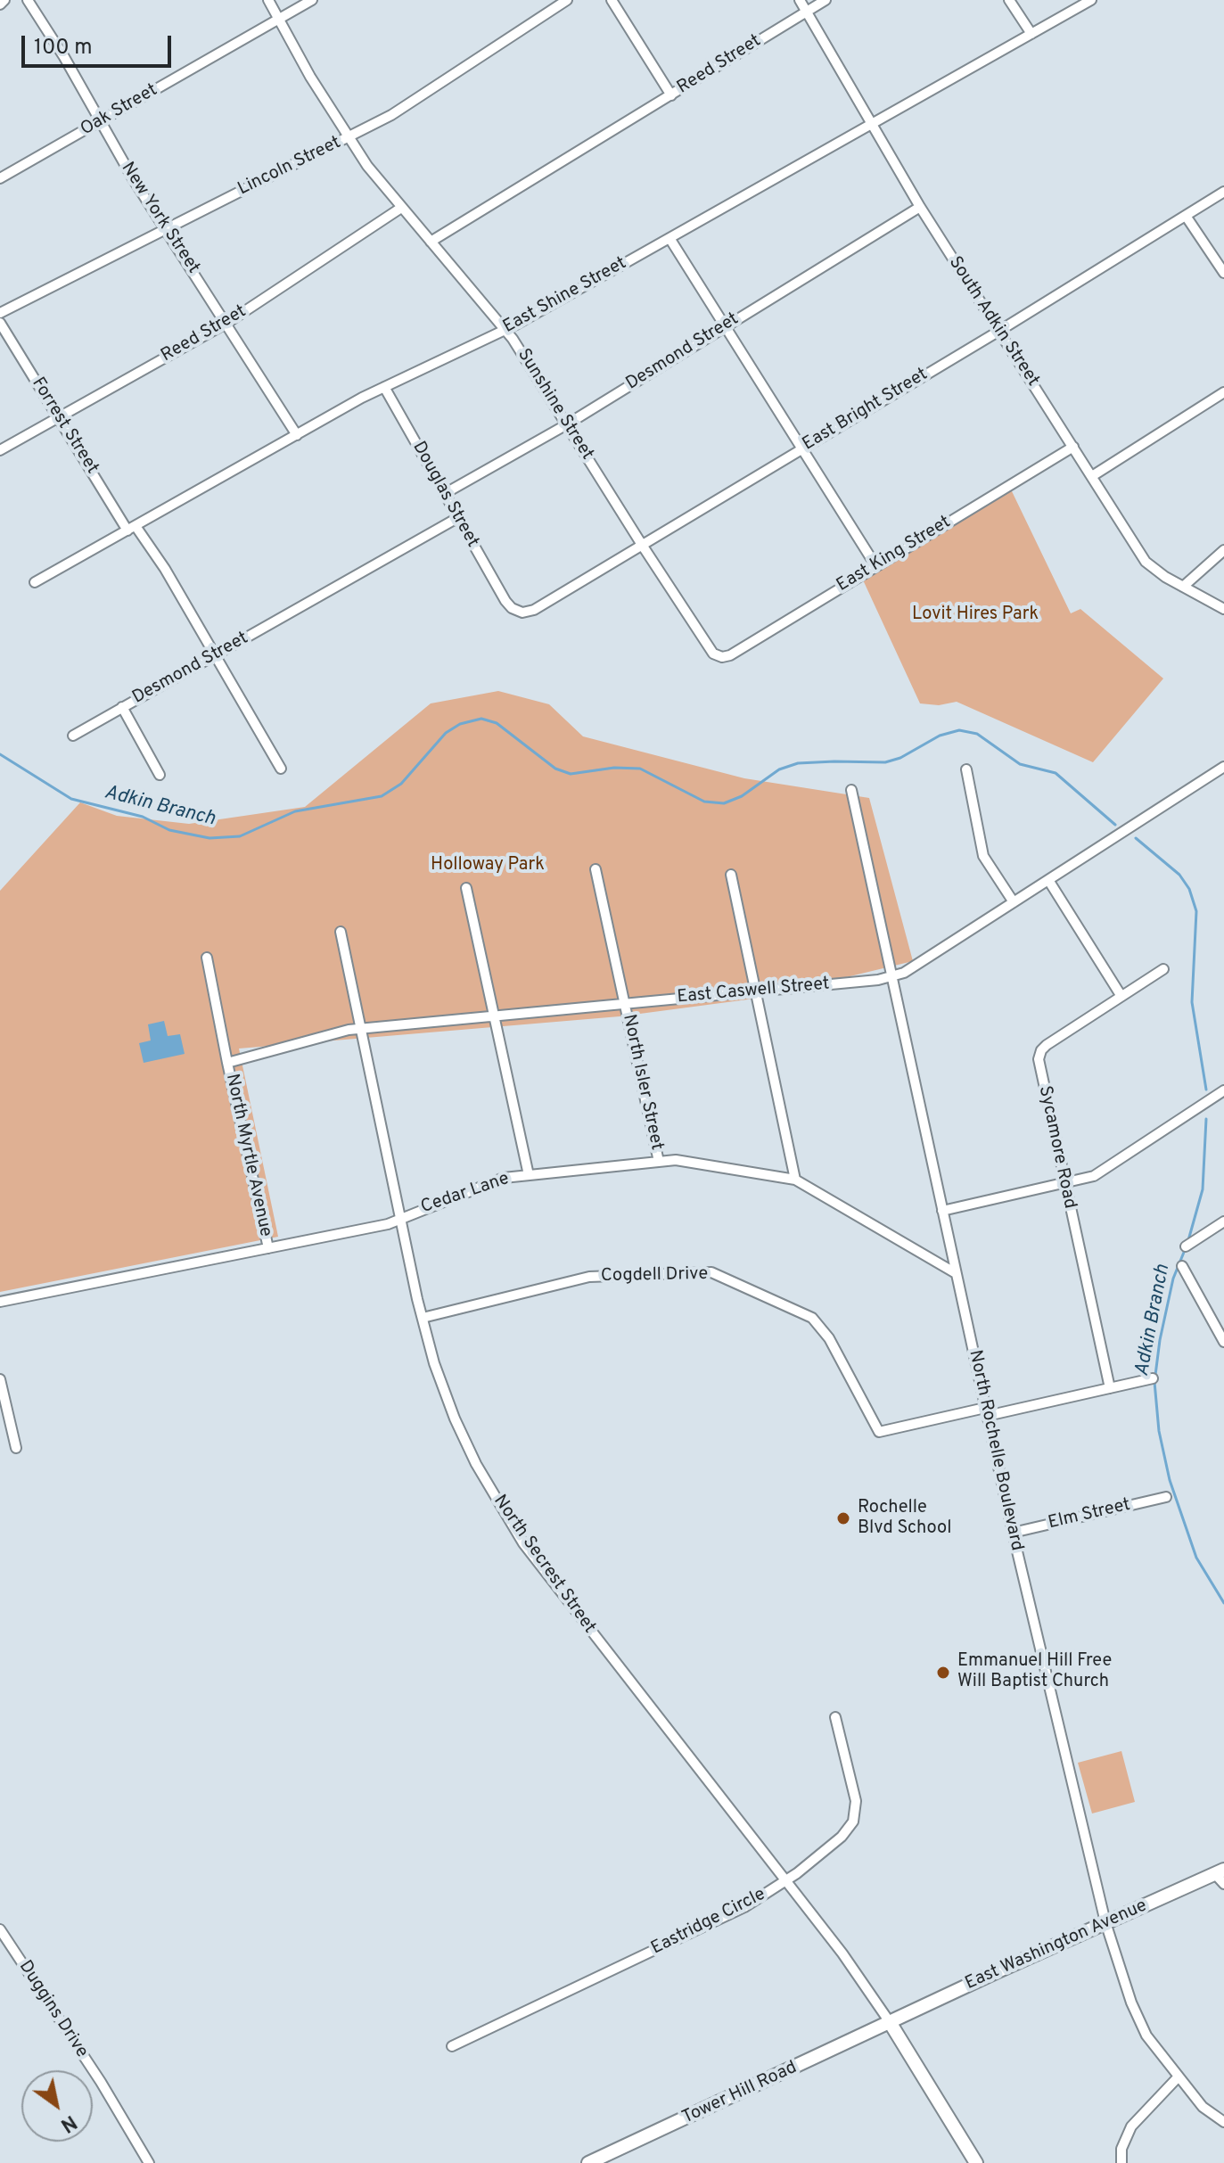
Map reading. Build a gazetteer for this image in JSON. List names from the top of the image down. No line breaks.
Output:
{"streets":{"street":["Reed Street","Oak Street","Lincoln Street","New York Street","East Shine Street","South Adkin Street","Desmond Street","Sunshine Street","East Bright Street","Forrest Street","Douglas Street","East King Street","East Caswell Street","North Isler Street","Sycamore Road","North Myrtle Avenue","Cedar Lane","Cogdell Drive","North Rochelle Boulevard","Elm Street","North Secrest Street","Eastridge Circle","East Washington Avenue","Duggins Drive","Tower Hill Road"]},"crossings":[["Reed Street","New York Street"],["Reed Street","South Adkin Street"],["Reed Street","Sunshine Street"],["Reed Street","Forrest Street"],["Oak Street","New York Street"],["Oak Street","Sunshine Street"],["Lincoln Street","New York Street"],["Lincoln Street","Sunshine Street"],["New York Street","East Shine Street"],["East Shine Street","South Adkin Street"],["East Shine Street","Sunshine Street"],["East Shine Street","Forrest Street"],["East Shine Street","Douglas Street"],["South Adkin Street","Desmond Street"],["South Adkin Street","East Bright Street"],["South Adkin Street","East King Street"],["Desmond Street","Sunshine Street"],["Desmond Street","Forrest Street"],["Desmond Street","Douglas Street"],["Sunshine Street","East Bright Street"],["Sunshine Street","East King Street"],["East Bright Street","Douglas Street"],["East Caswell Street","North Isler Street"],["East Caswell Street","North Myrtle Avenue"],["East Caswell Street","North Rochelle Boulevard"],["East Caswell Street","North Secrest Street"],["North Isler Street","Cedar Lane"],["North Myrtle Avenue","Cedar Lane"],["Cedar Lane","North Rochelle Boulevard"],["Cedar Lane","North Secrest Street"],["Cogdell Drive","North Rochelle Boulevard"],["Cogdell Drive","North Secrest Street"],["North Rochelle Boulevard","Elm Street"],["North Rochelle Boulevard","East Washington Avenue"],["North Secrest Street","Eastridge Circle"],["North Secrest Street","East Washington Avenue"],["North Secrest Street","Tower Hill Road"],["East Washington Avenue","Tower Hill Road"]],"water":["Adkin Branch"],"parks":["Lovit Hires Park","Holloway Park"],"places":["Rochelle Blvd School","Emmanuel Hill Free Will Baptist Church"],"scale_bar":"100 m","north":"bottom right"}
